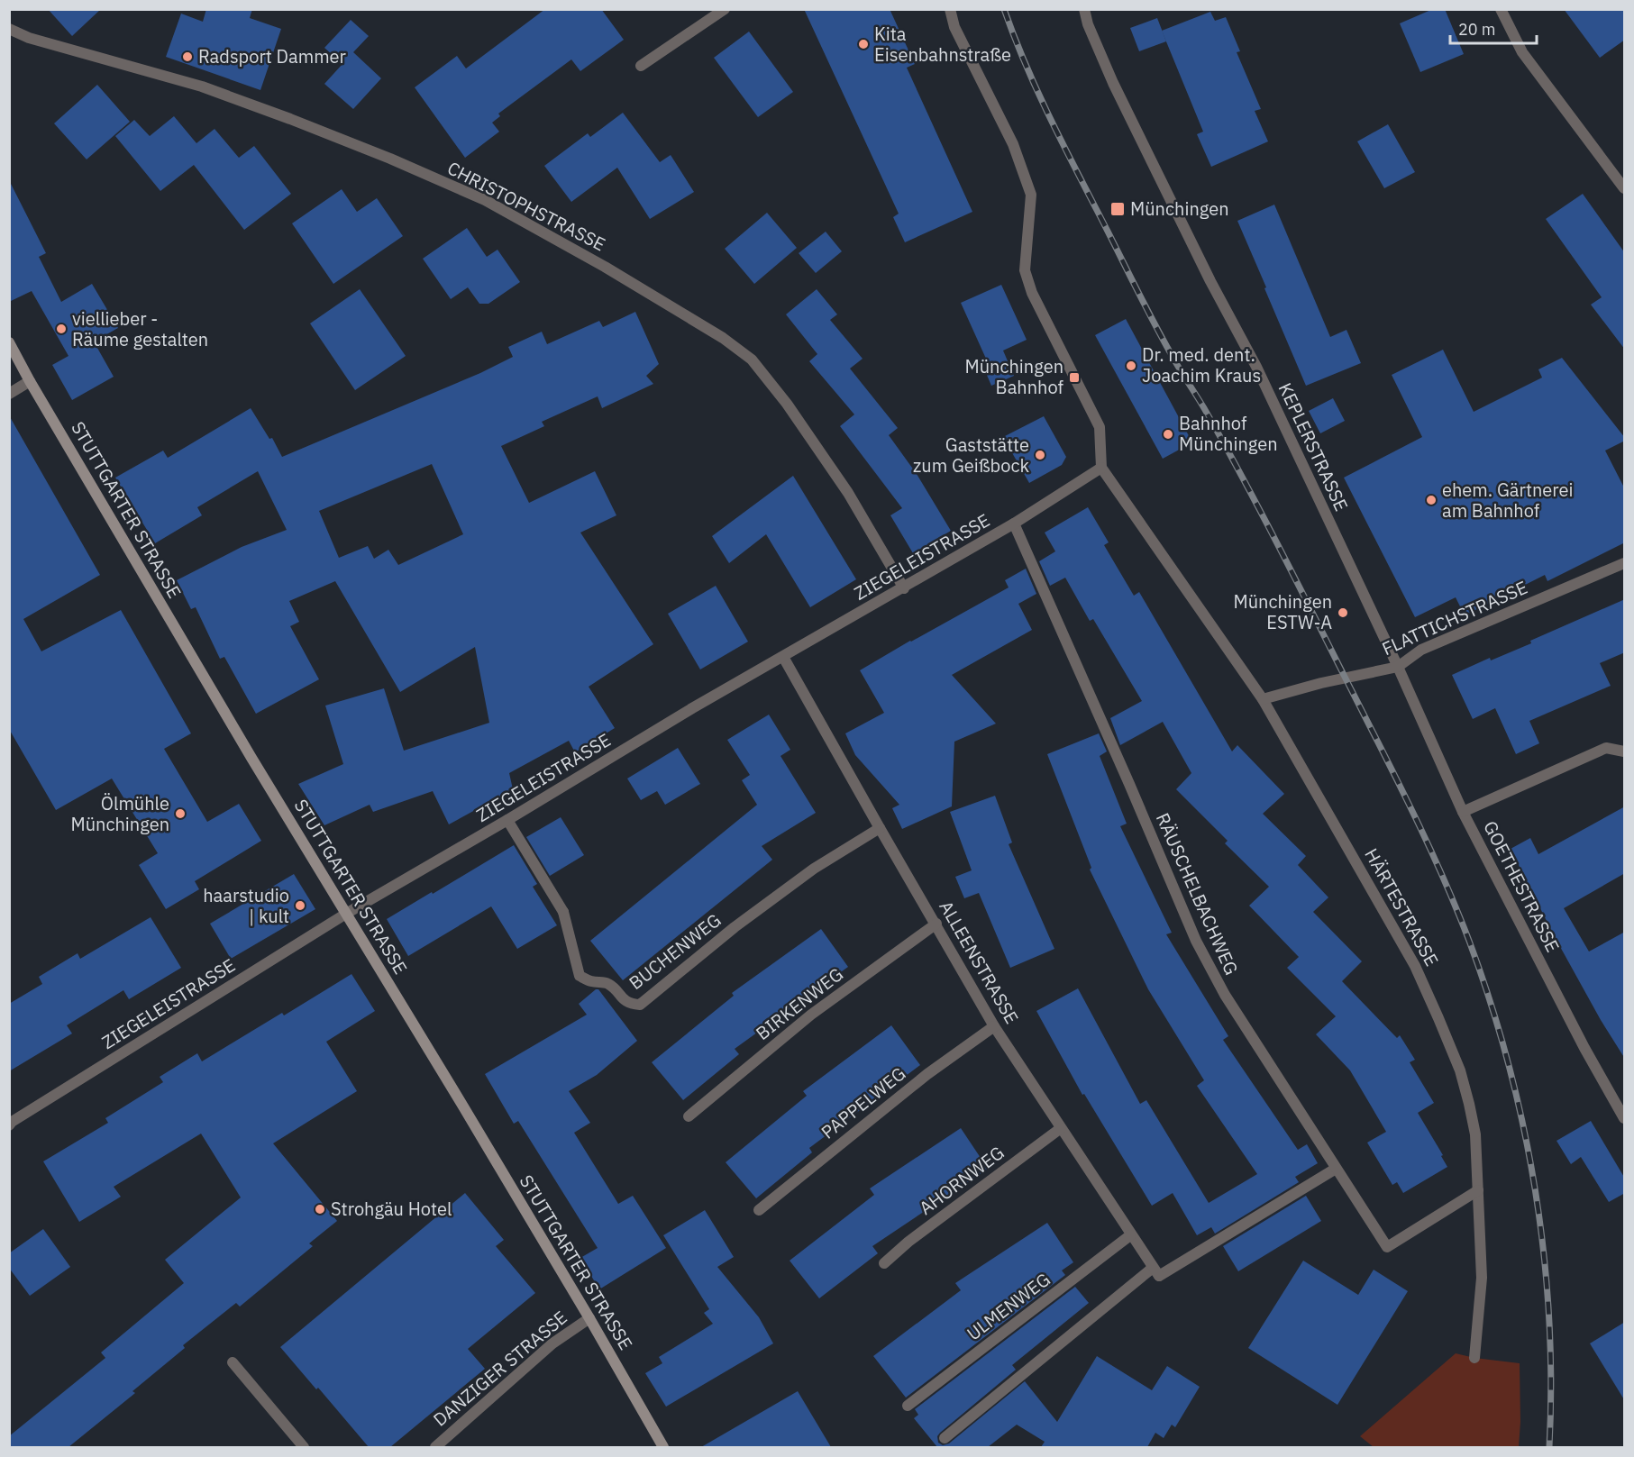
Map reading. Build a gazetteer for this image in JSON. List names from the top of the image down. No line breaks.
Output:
{"streets":{"street":["CHRISTOPHSTRASSE","KEPLERSTRASSE","STUTTGARTER STRASSE","ZIEGELEISTRASSE","FLATTICHSTRASSE","GOETHESTRASSE","RÄUSCHELBACHWEG","HÄRTESTRASSE","BUCHENWEG","ALLEENSTRASSE","BIRKENWEG","PAPPELWEG","AHORNWEG","ULMENWEG","DANZIGER STRASSE"]},"crossings":[["CHRISTOPHSTRASSE","ZIEGELEISTRASSE"],["KEPLERSTRASSE","FLATTICHSTRASSE"],["KEPLERSTRASSE","GOETHESTRASSE"],["STUTTGARTER STRASSE","ZIEGELEISTRASSE"],["STUTTGARTER STRASSE","DANZIGER STRASSE"],["ZIEGELEISTRASSE","RÄUSCHELBACHWEG"],["ZIEGELEISTRASSE","HÄRTESTRASSE"],["ZIEGELEISTRASSE","BUCHENWEG"],["ZIEGELEISTRASSE","ALLEENSTRASSE"],["FLATTICHSTRASSE","GOETHESTRASSE"],["FLATTICHSTRASSE","HÄRTESTRASSE"],["RÄUSCHELBACHWEG","HÄRTESTRASSE"],["BUCHENWEG","ALLEENSTRASSE"],["ALLEENSTRASSE","BIRKENWEG"],["ALLEENSTRASSE","PAPPELWEG"],["ALLEENSTRASSE","AHORNWEG"],["ALLEENSTRASSE","ULMENWEG"]],"places":{"other":["Kita Eisenbahnstraße","Radsport Dammer","viellieber - Räume gestalten","Dr. med. dent. Joachim Kraus","Bahnhof Münchingen","Gaststätte zum Geißbock","ehem. Gärtnerei am Bahnhof","Münchingen ESTW-A","Ölmühle Münchingen","haarstudio | kult","Strohgäu Hotel"],"transit":["Münchingen","Münchingen Bahnhof"]},"scale_bar":"20 m"}
